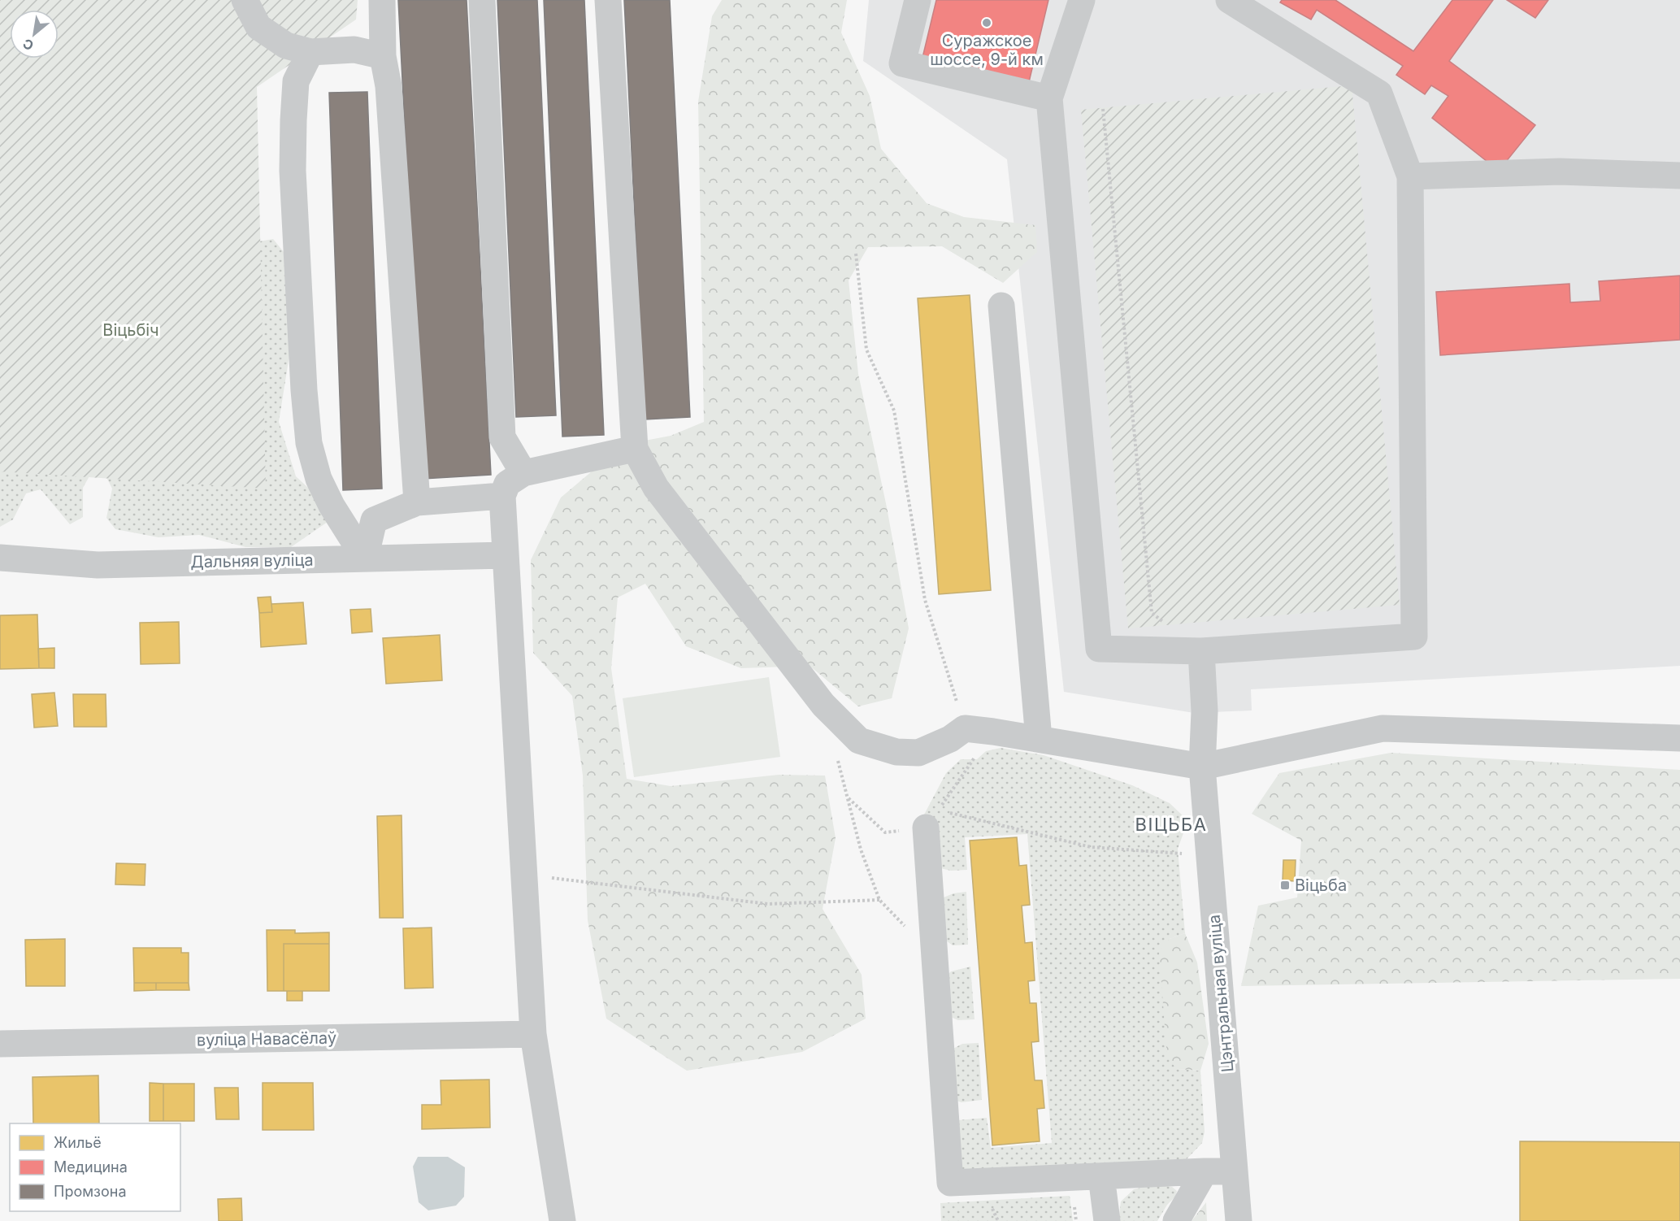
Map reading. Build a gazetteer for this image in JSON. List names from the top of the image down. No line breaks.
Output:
{"streets":{"street":["Дальняя вуліца","Цэнтральная вуліца","вуліца Навасёлаў"]},"districts":["ВІЦЬБА"],"parks":["Віцьбіч"],"places":{"other":["Суражское шоссе, 9-й км"],"transit":["Віцьба"]},"legend":["Жильё","Медицина","Промзона"],"north":"bottom left"}
